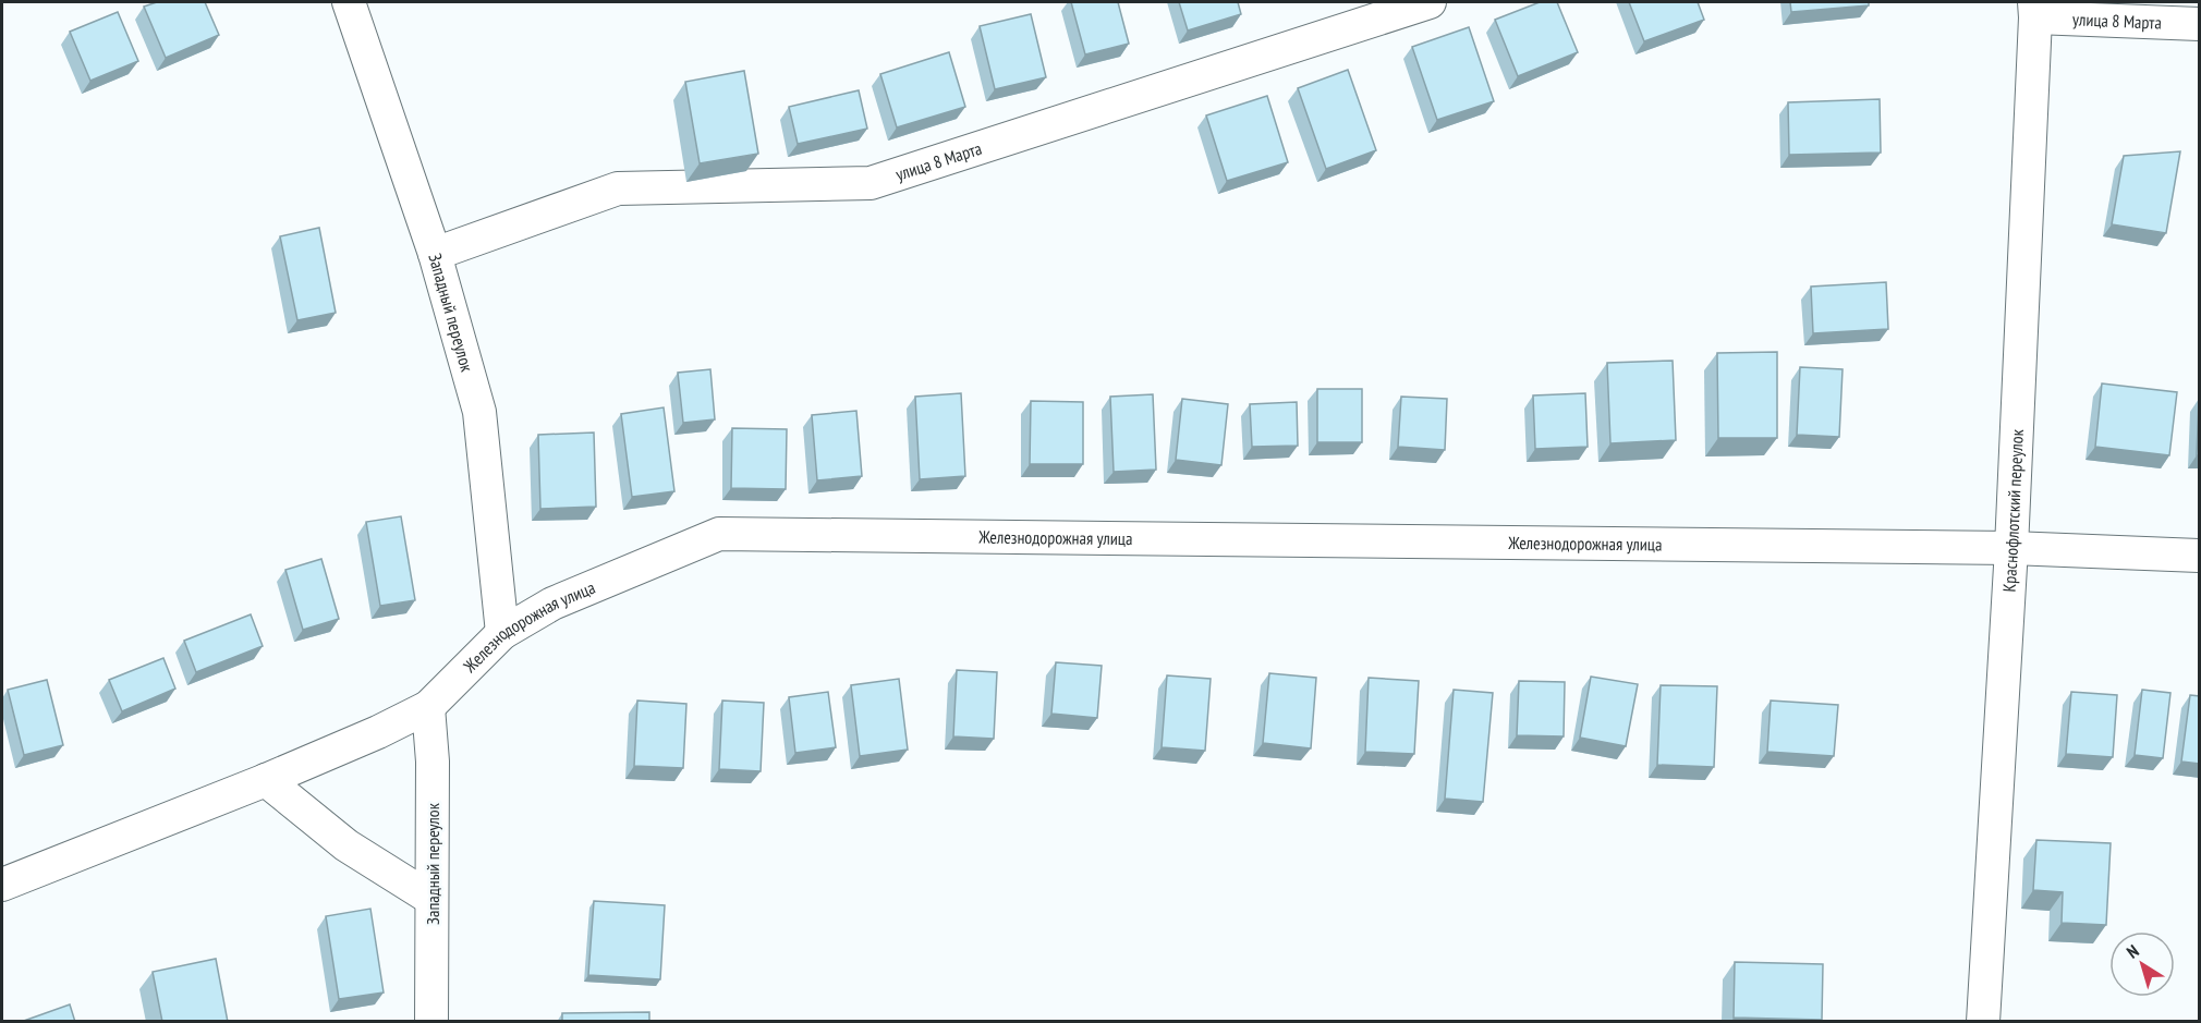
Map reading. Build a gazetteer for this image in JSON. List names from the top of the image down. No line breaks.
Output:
{"streets":{"street":["улица 8 Марта","Западный переулок","Краснофлотский переулок","Железнодорожная улица"]},"crossings":[["улица 8 Марта","Западный переулок"],["улица 8 Марта","Краснофлотский переулок"],["Западный переулок","Железнодорожная улица"],["Краснофлотский переулок","Железнодорожная улица"]],"north":"top left"}
